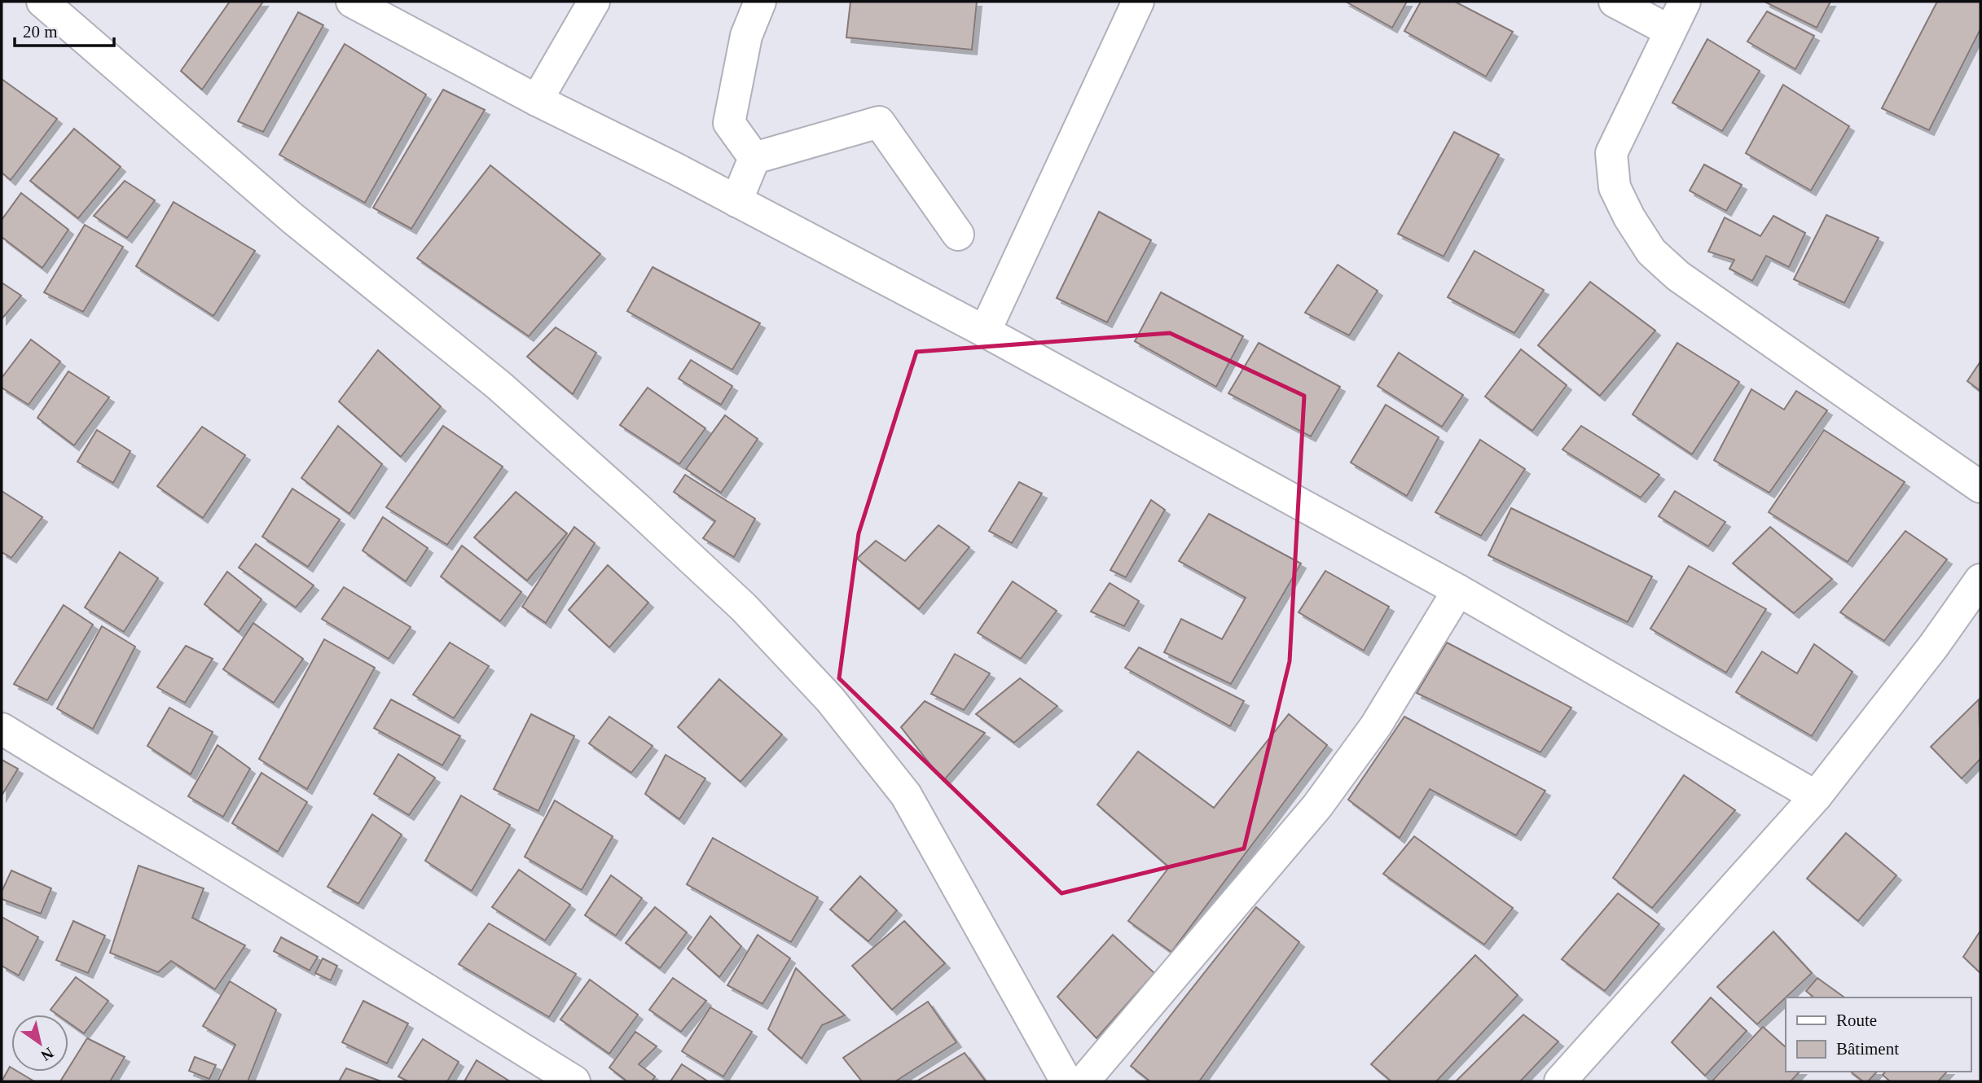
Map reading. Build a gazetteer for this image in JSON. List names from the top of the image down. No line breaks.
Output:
{"legend":["Route","Bâtiment"],"scale_bar":"20 m","north":"bottom right"}
